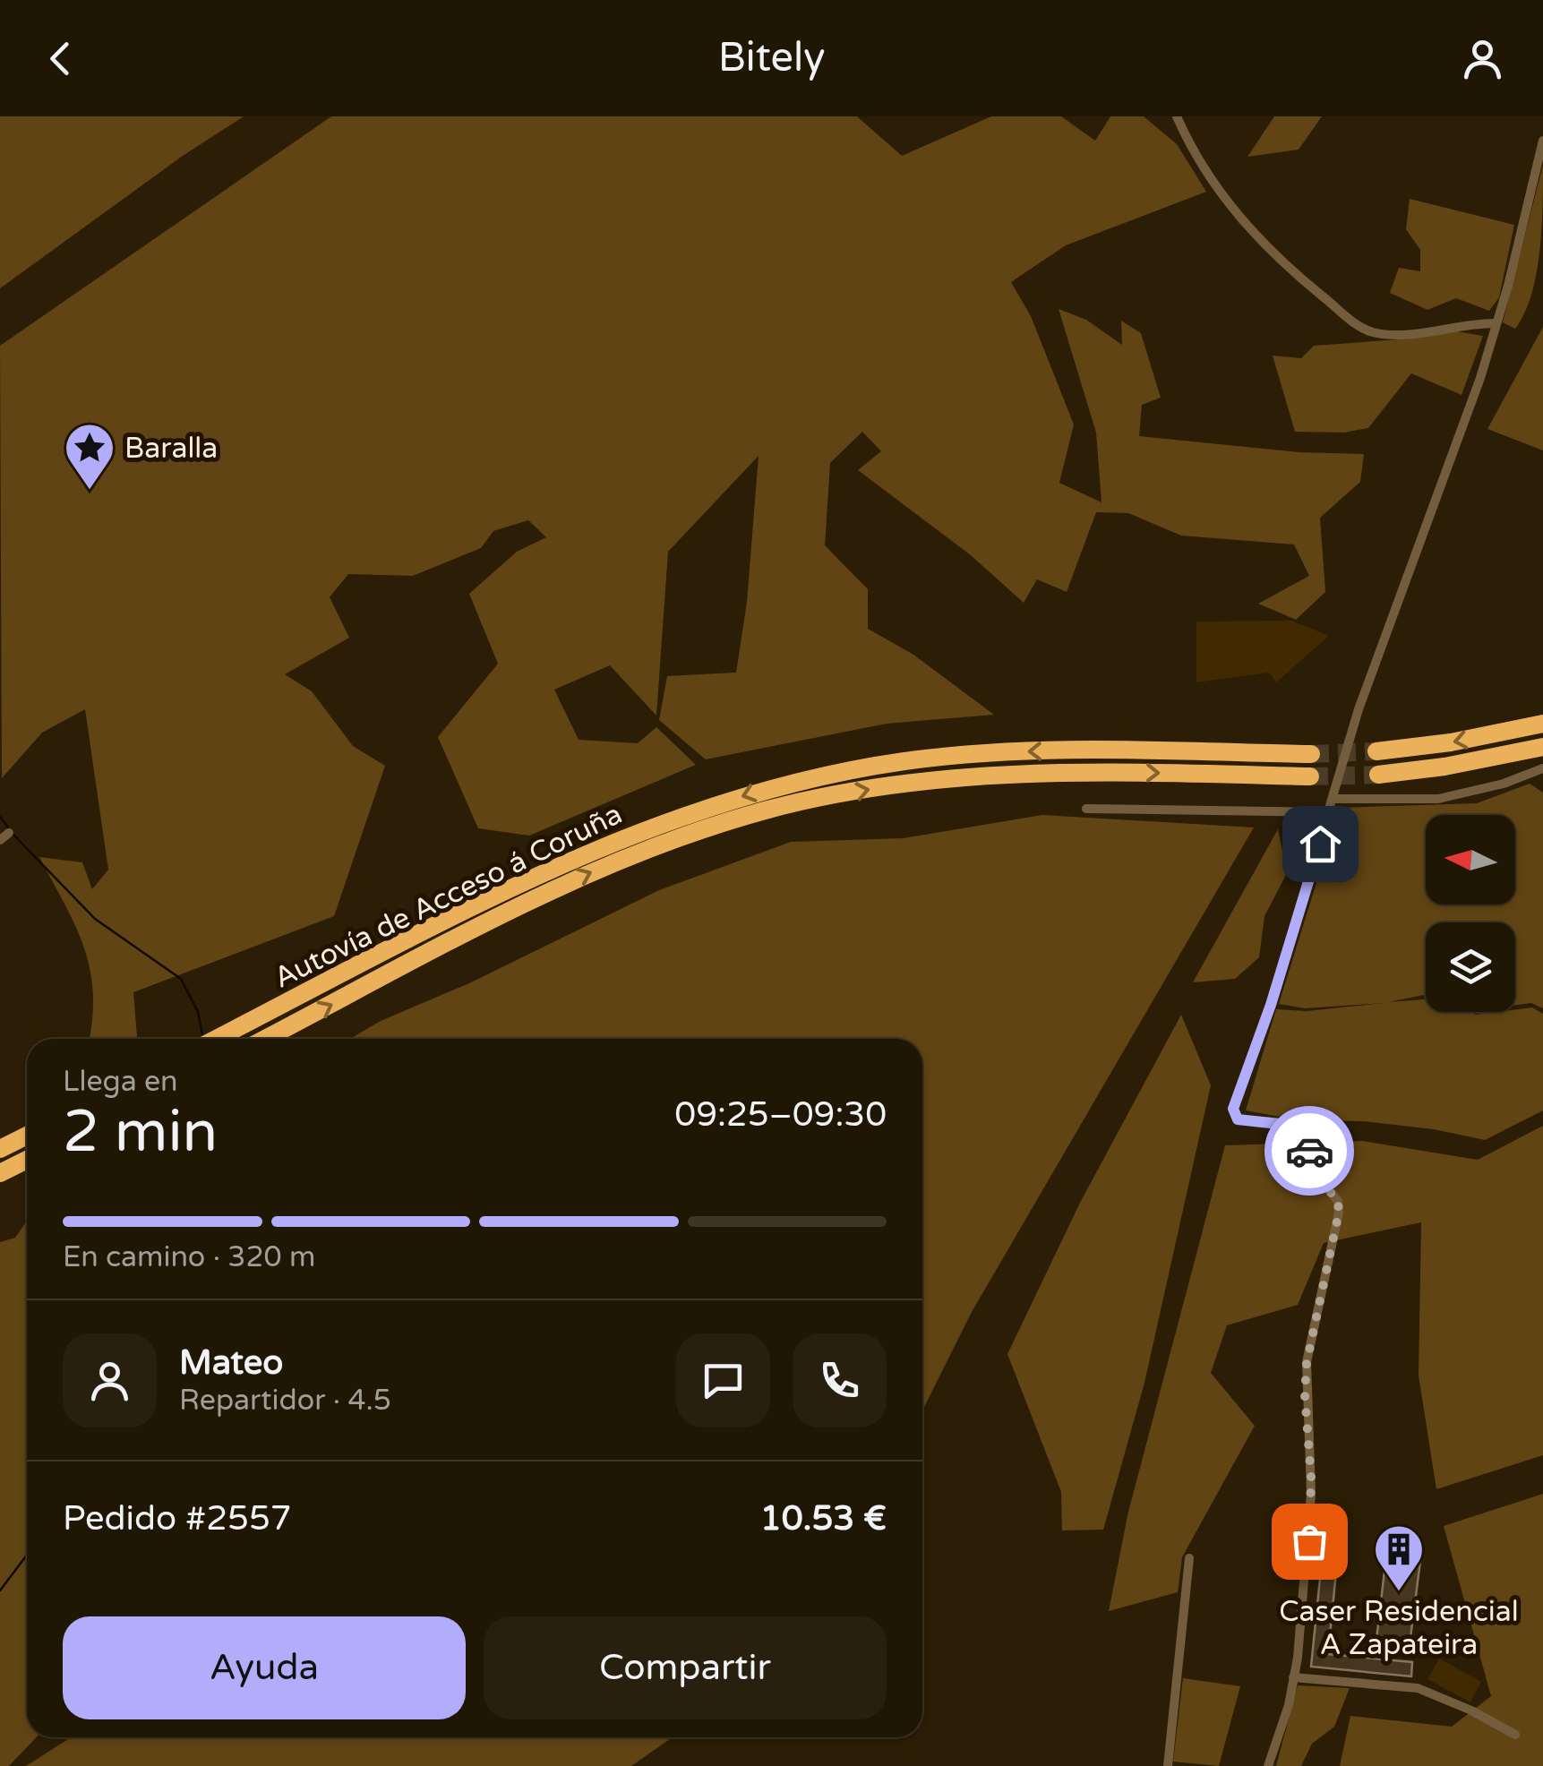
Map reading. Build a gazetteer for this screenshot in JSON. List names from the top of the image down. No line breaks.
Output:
{"streets":{"highway":["Autovía de Acceso á Coruña"]},"places":{"place":["Baralla"],"building":["Caser Residencial A Zapateira"]},"north":"left","page":{"header":"Bitely","heading":["2 min","Llega en","09:25–09:30"],"panel":["Mateo","Repartidor · 4.5","Pedido #2557","10.53 €"],"bar":"En camino · 320 m","buttons":["Ayuda","Compartir"]}}
